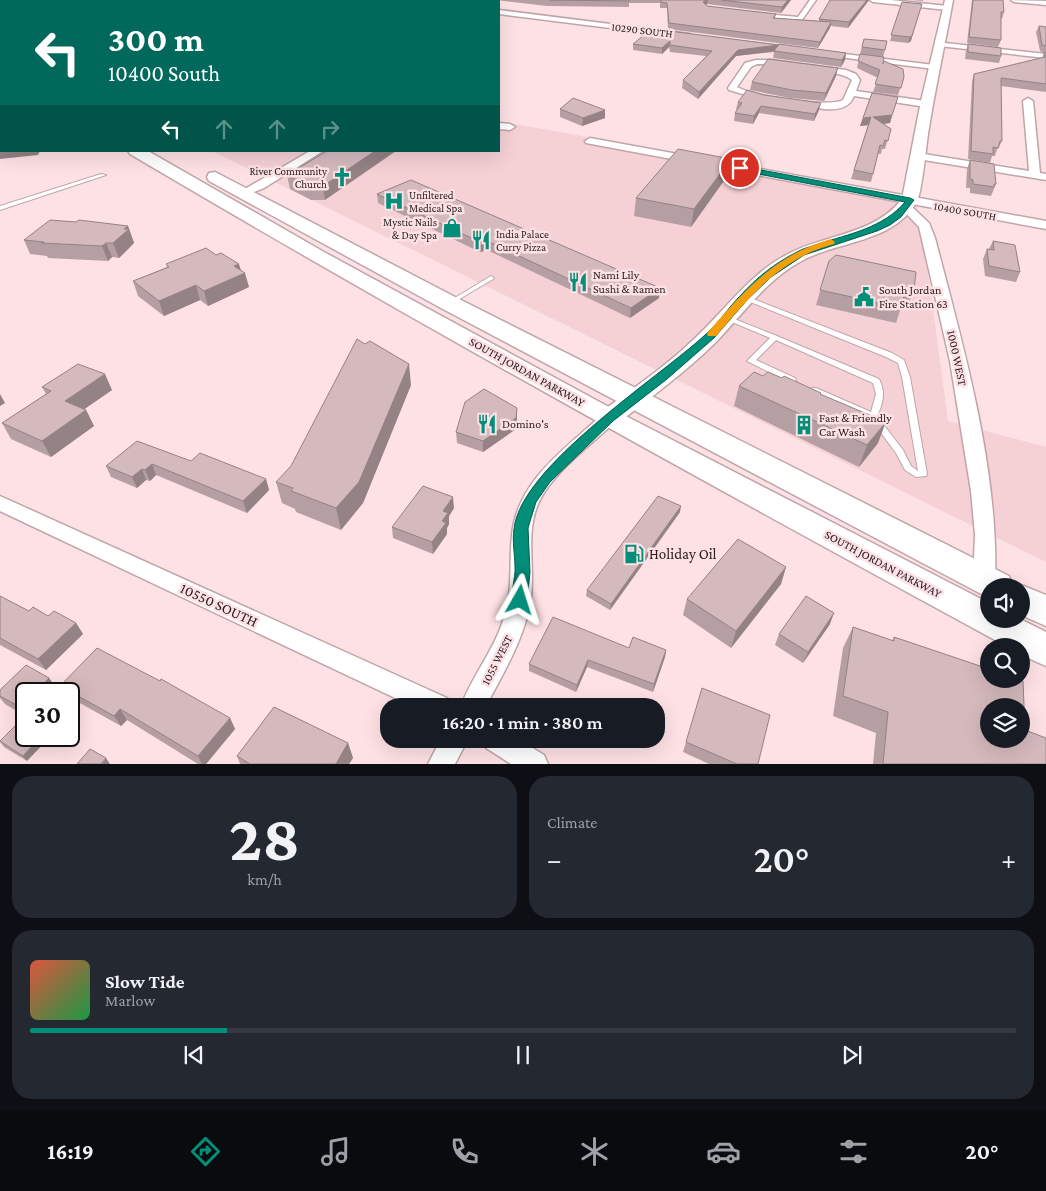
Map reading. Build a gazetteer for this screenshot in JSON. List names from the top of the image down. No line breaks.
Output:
{"streets":{"main road":["SOUTH JORDAN PARKWAY"],"street":["10290 SOUTH","10400 SOUTH","1000 WEST","10550 SOUTH","1055 WEST"]},"crossings":[["10400 SOUTH","1000 WEST"],["10400 SOUTH","1055 WEST"],["1000 WEST","1055 WEST"],["SOUTH JORDAN PARKWAY","1055 WEST"]],"places":{"church":["River Community Church"],"hospital":["Unfiltered Medical Spa"],"shop":["Mystic Nails & Day Spa"],"restaurant":["India Palace Curry Pizza","Nami Lily Sushi & Ramen","Domino's"],"public building":["South Jordan Fire Station 63"],"building":["Fast & Friendly Car Wash"],"fuel station":["Holiday Oil"]},"page":{"turn":["300 m","10400 South"],"limit":"30","trip":"16:20 · 1 min · 380 m","tile":[["28","km/h"],"Climate"],"heat":["−","20°","+"],"song":["Slow Tide","Marlow"],"tabs":["16:19","20°"]}}
